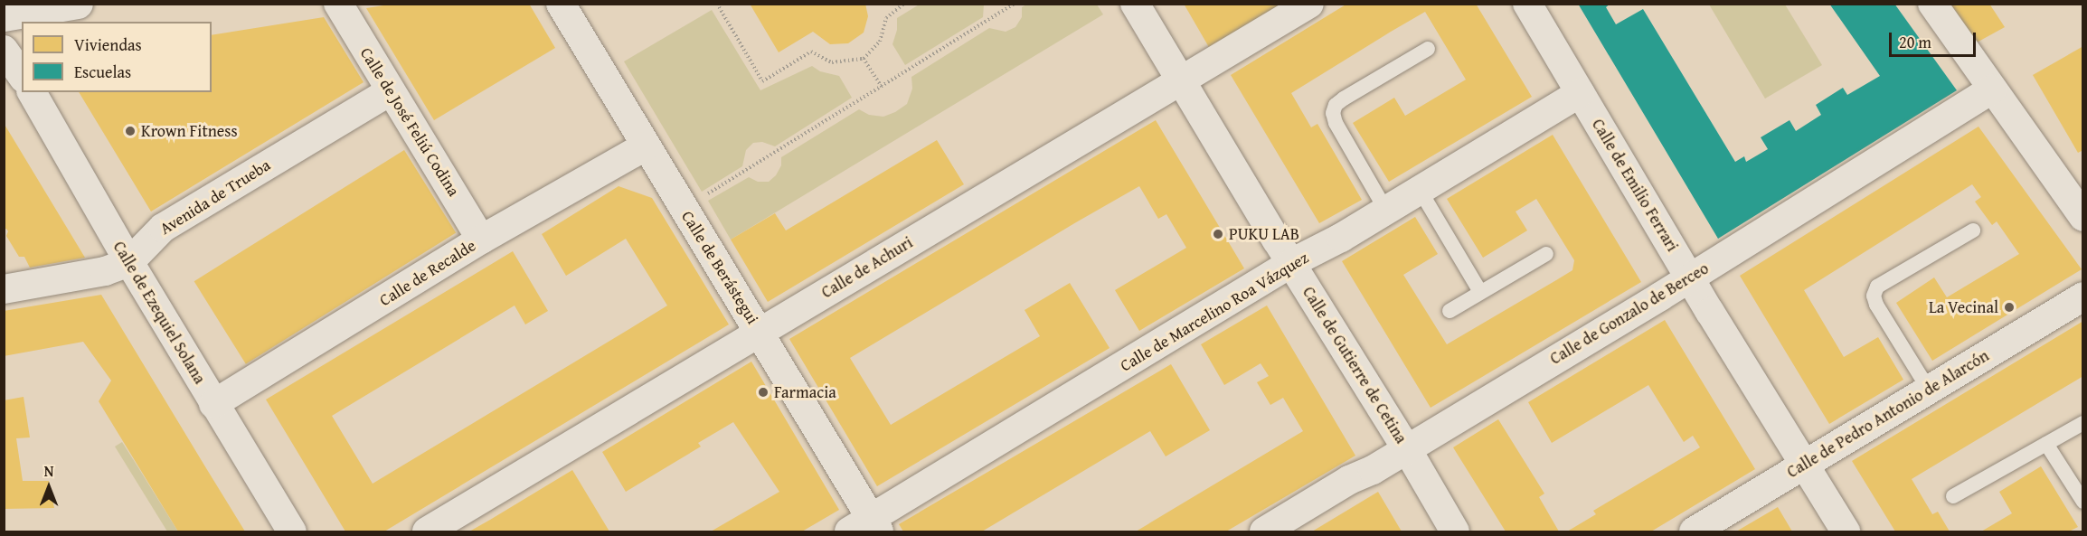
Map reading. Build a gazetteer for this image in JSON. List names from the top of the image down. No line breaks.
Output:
{"streets":{"street":["Calle de José Feliú Codina","Calle de Emilio Ferrari","Avenida de Trueba","Calle de Berástegui","Calle de Achuri","Calle de Recalde","Calle de Marcelino Roa Vázquez","Calle de Ezequiel Solana","Calle de Gonzalo de Berceo","Calle de Gutierre de Cetina","Calle de Pedro Antonio de Alarcón"]},"crossings":[["Calle de José Feliú Codina","Avenida de Trueba"],["Calle de José Feliú Codina","Calle de Recalde"],["Calle de Emilio Ferrari","Calle de Marcelino Roa Vázquez"],["Calle de Emilio Ferrari","Calle de Gonzalo de Berceo"],["Calle de Emilio Ferrari","Calle de Pedro Antonio de Alarcón"],["Avenida de Trueba","Calle de Ezequiel Solana"],["Calle de Berástegui","Calle de Achuri"],["Calle de Berástegui","Calle de Recalde"],["Calle de Berástegui","Calle de Marcelino Roa Vázquez"],["Calle de Achuri","Calle de Gutierre de Cetina"],["Calle de Recalde","Calle de Ezequiel Solana"],["Calle de Marcelino Roa Vázquez","Calle de Gutierre de Cetina"],["Calle de Gonzalo de Berceo","Calle de Gutierre de Cetina"]],"places":["Krown Fitness","PUKU LAB","La Vecinal","Farmacia"],"legend":["Viviendas","Escuelas"],"scale_bar":"20 m","north":"top"}
